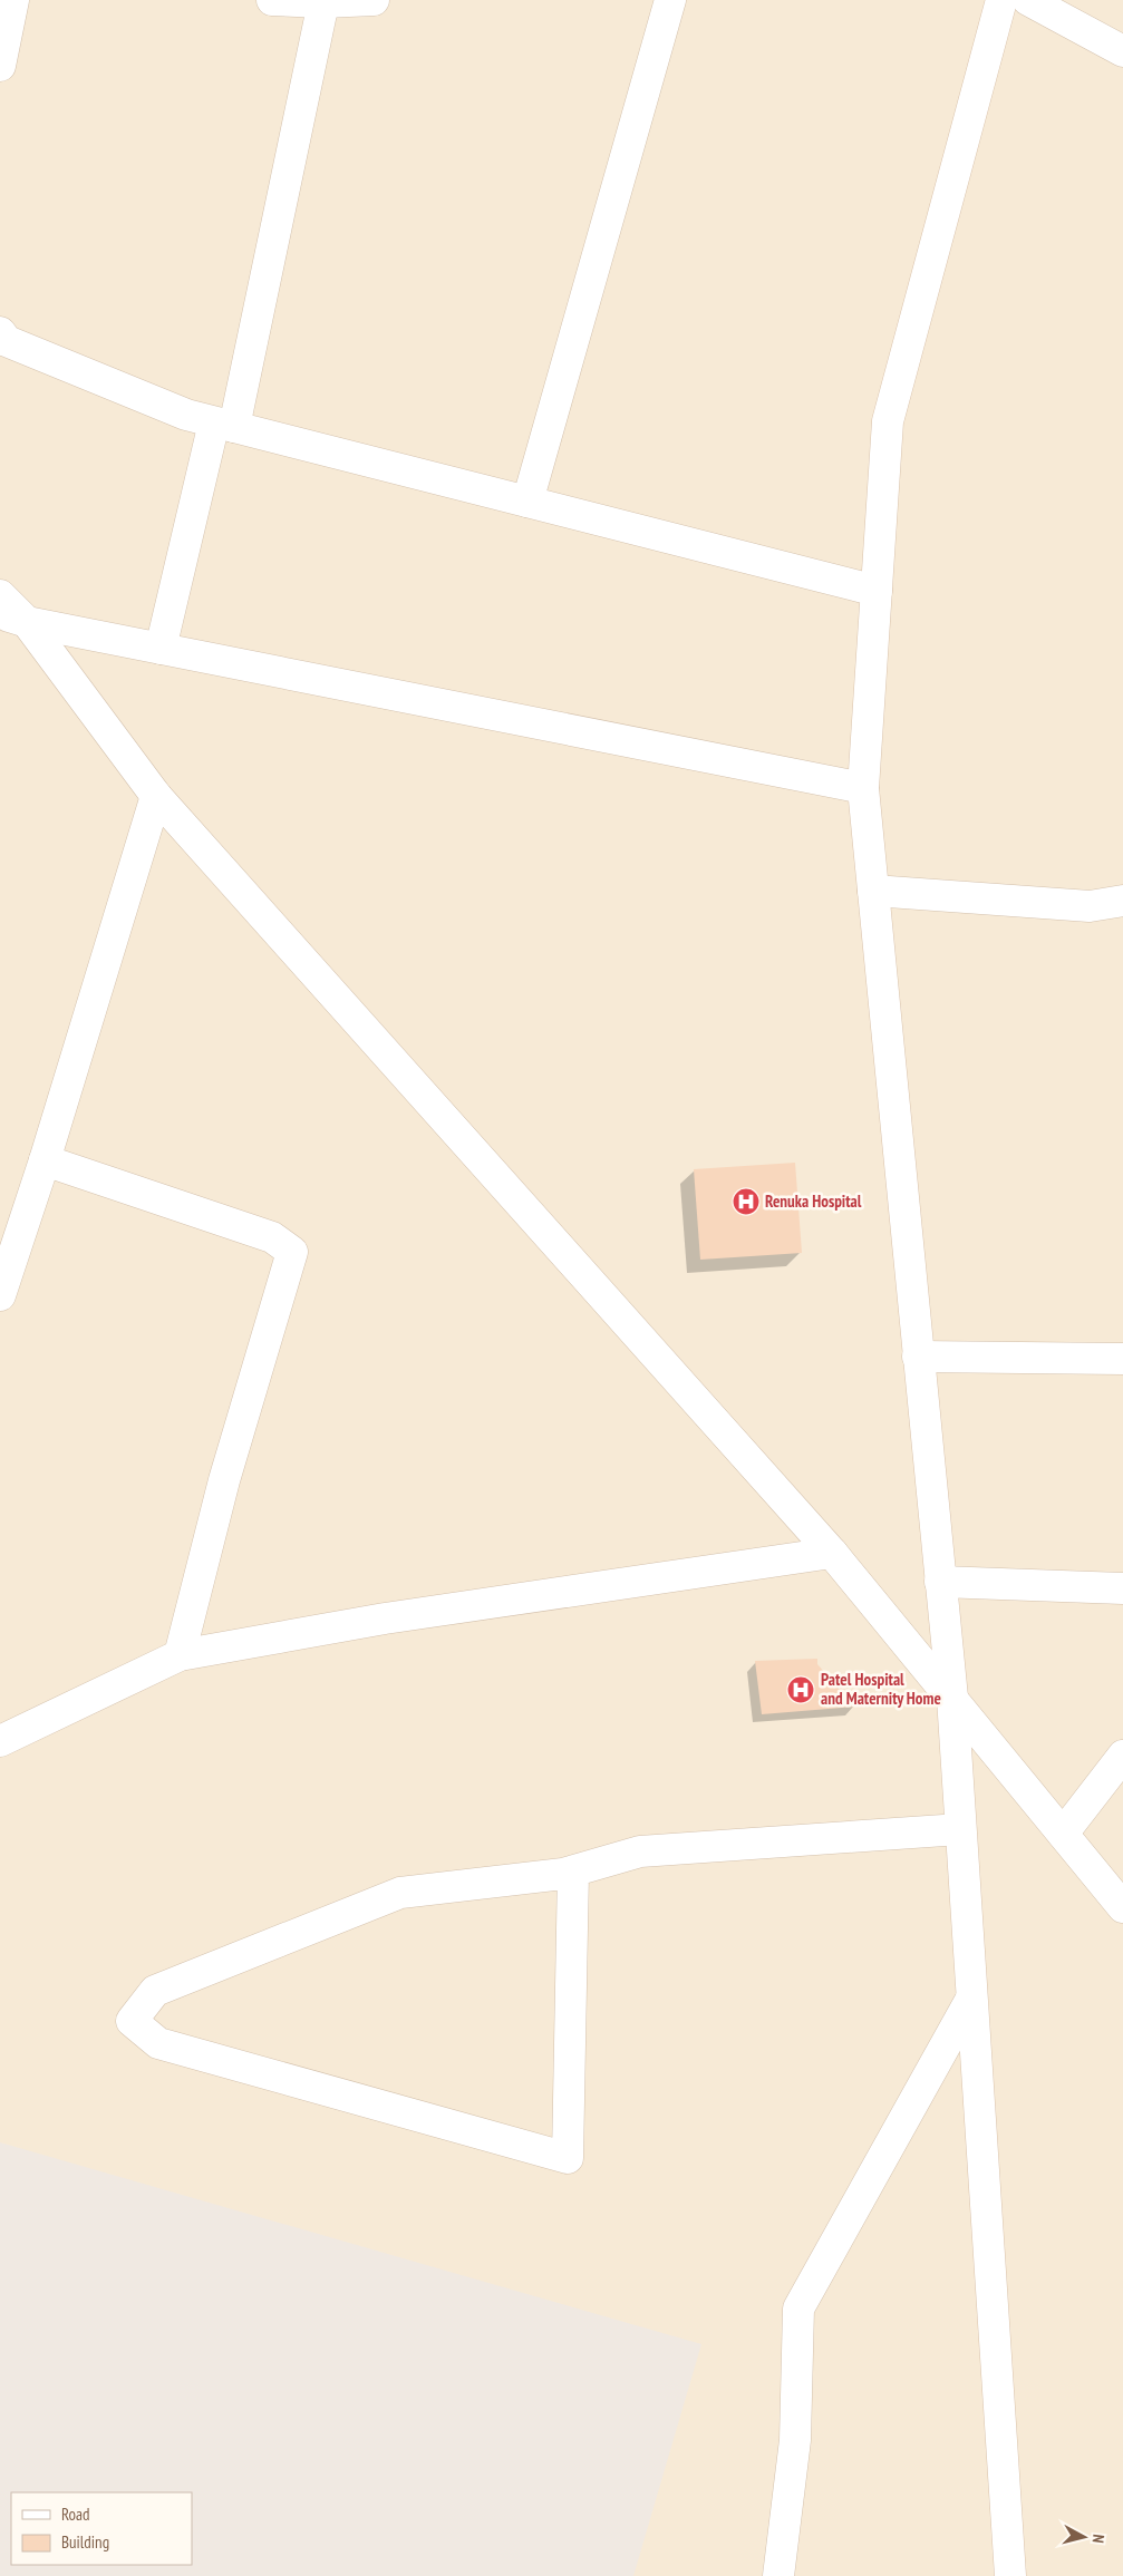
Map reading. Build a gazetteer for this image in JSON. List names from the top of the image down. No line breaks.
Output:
{"places":{"hospital":["Renuka Hospital","Patel Hospital and Maternity Home"]},"legend":["Road","Building"],"north":"right"}
